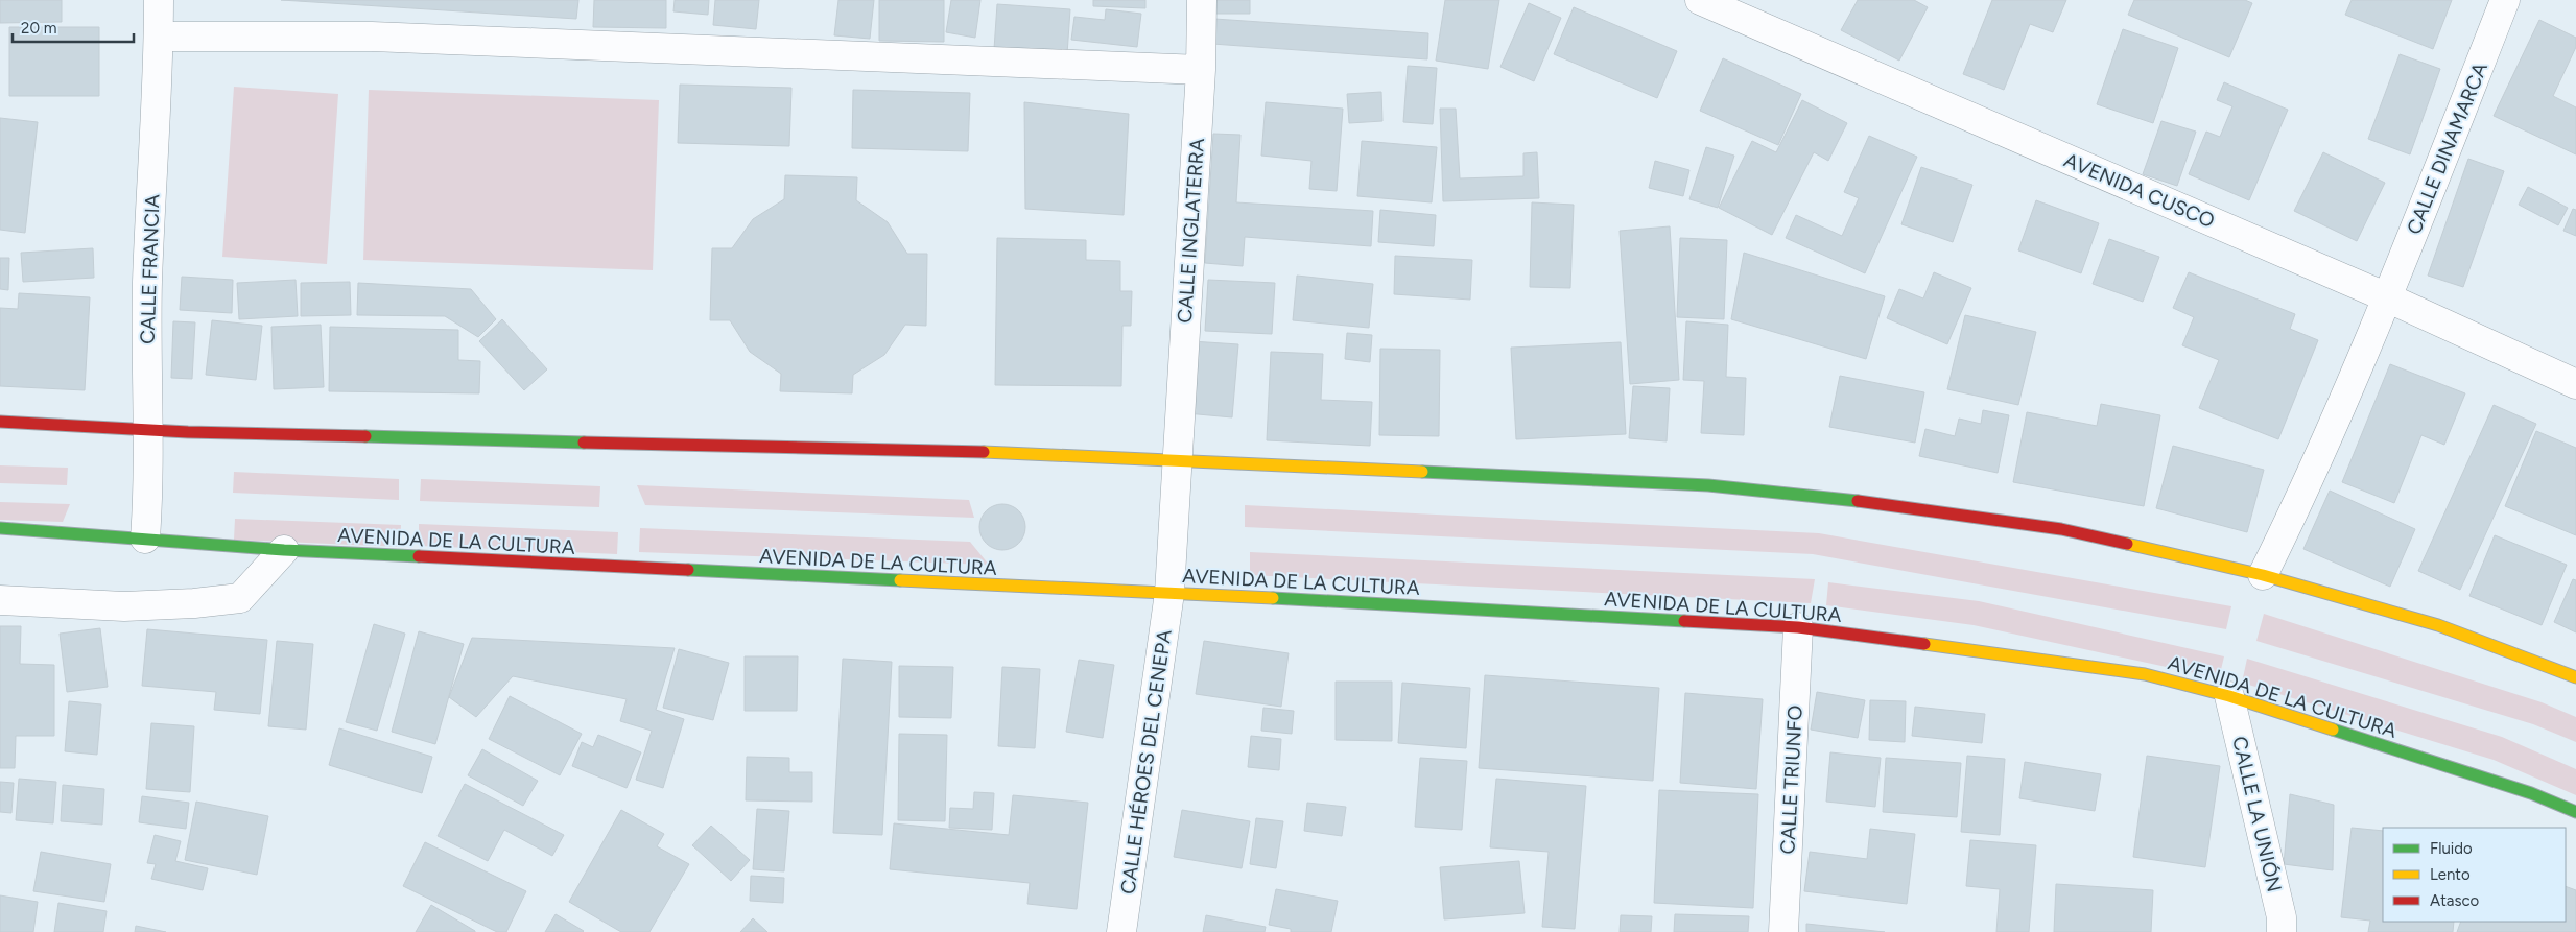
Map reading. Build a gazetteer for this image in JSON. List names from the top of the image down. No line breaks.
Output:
{"streets":{"highway":["AVENIDA DE LA CULTURA"],"street":["CALLE DINAMARCA","AVENIDA CUSCO","CALLE INGLATERRA","CALLE FRANCIA","CALLE HÉROES DEL CENEPA","CALLE TRIUNFO","CALLE LA UNIÓN"]},"crossings":[["CALLE DINAMARCA","AVENIDA CUSCO"],["CALLE INGLATERRA","AVENIDA DE LA CULTURA"],["CALLE INGLATERRA","CALLE HÉROES DEL CENEPA"],["CALLE FRANCIA","AVENIDA DE LA CULTURA"],["AVENIDA DE LA CULTURA","CALLE HÉROES DEL CENEPA"],["AVENIDA DE LA CULTURA","CALLE TRIUNFO"],["AVENIDA DE LA CULTURA","CALLE LA UNIÓN"]],"legend":["Fluido","Lento","Atasco"],"scale_bar":"20 m"}
